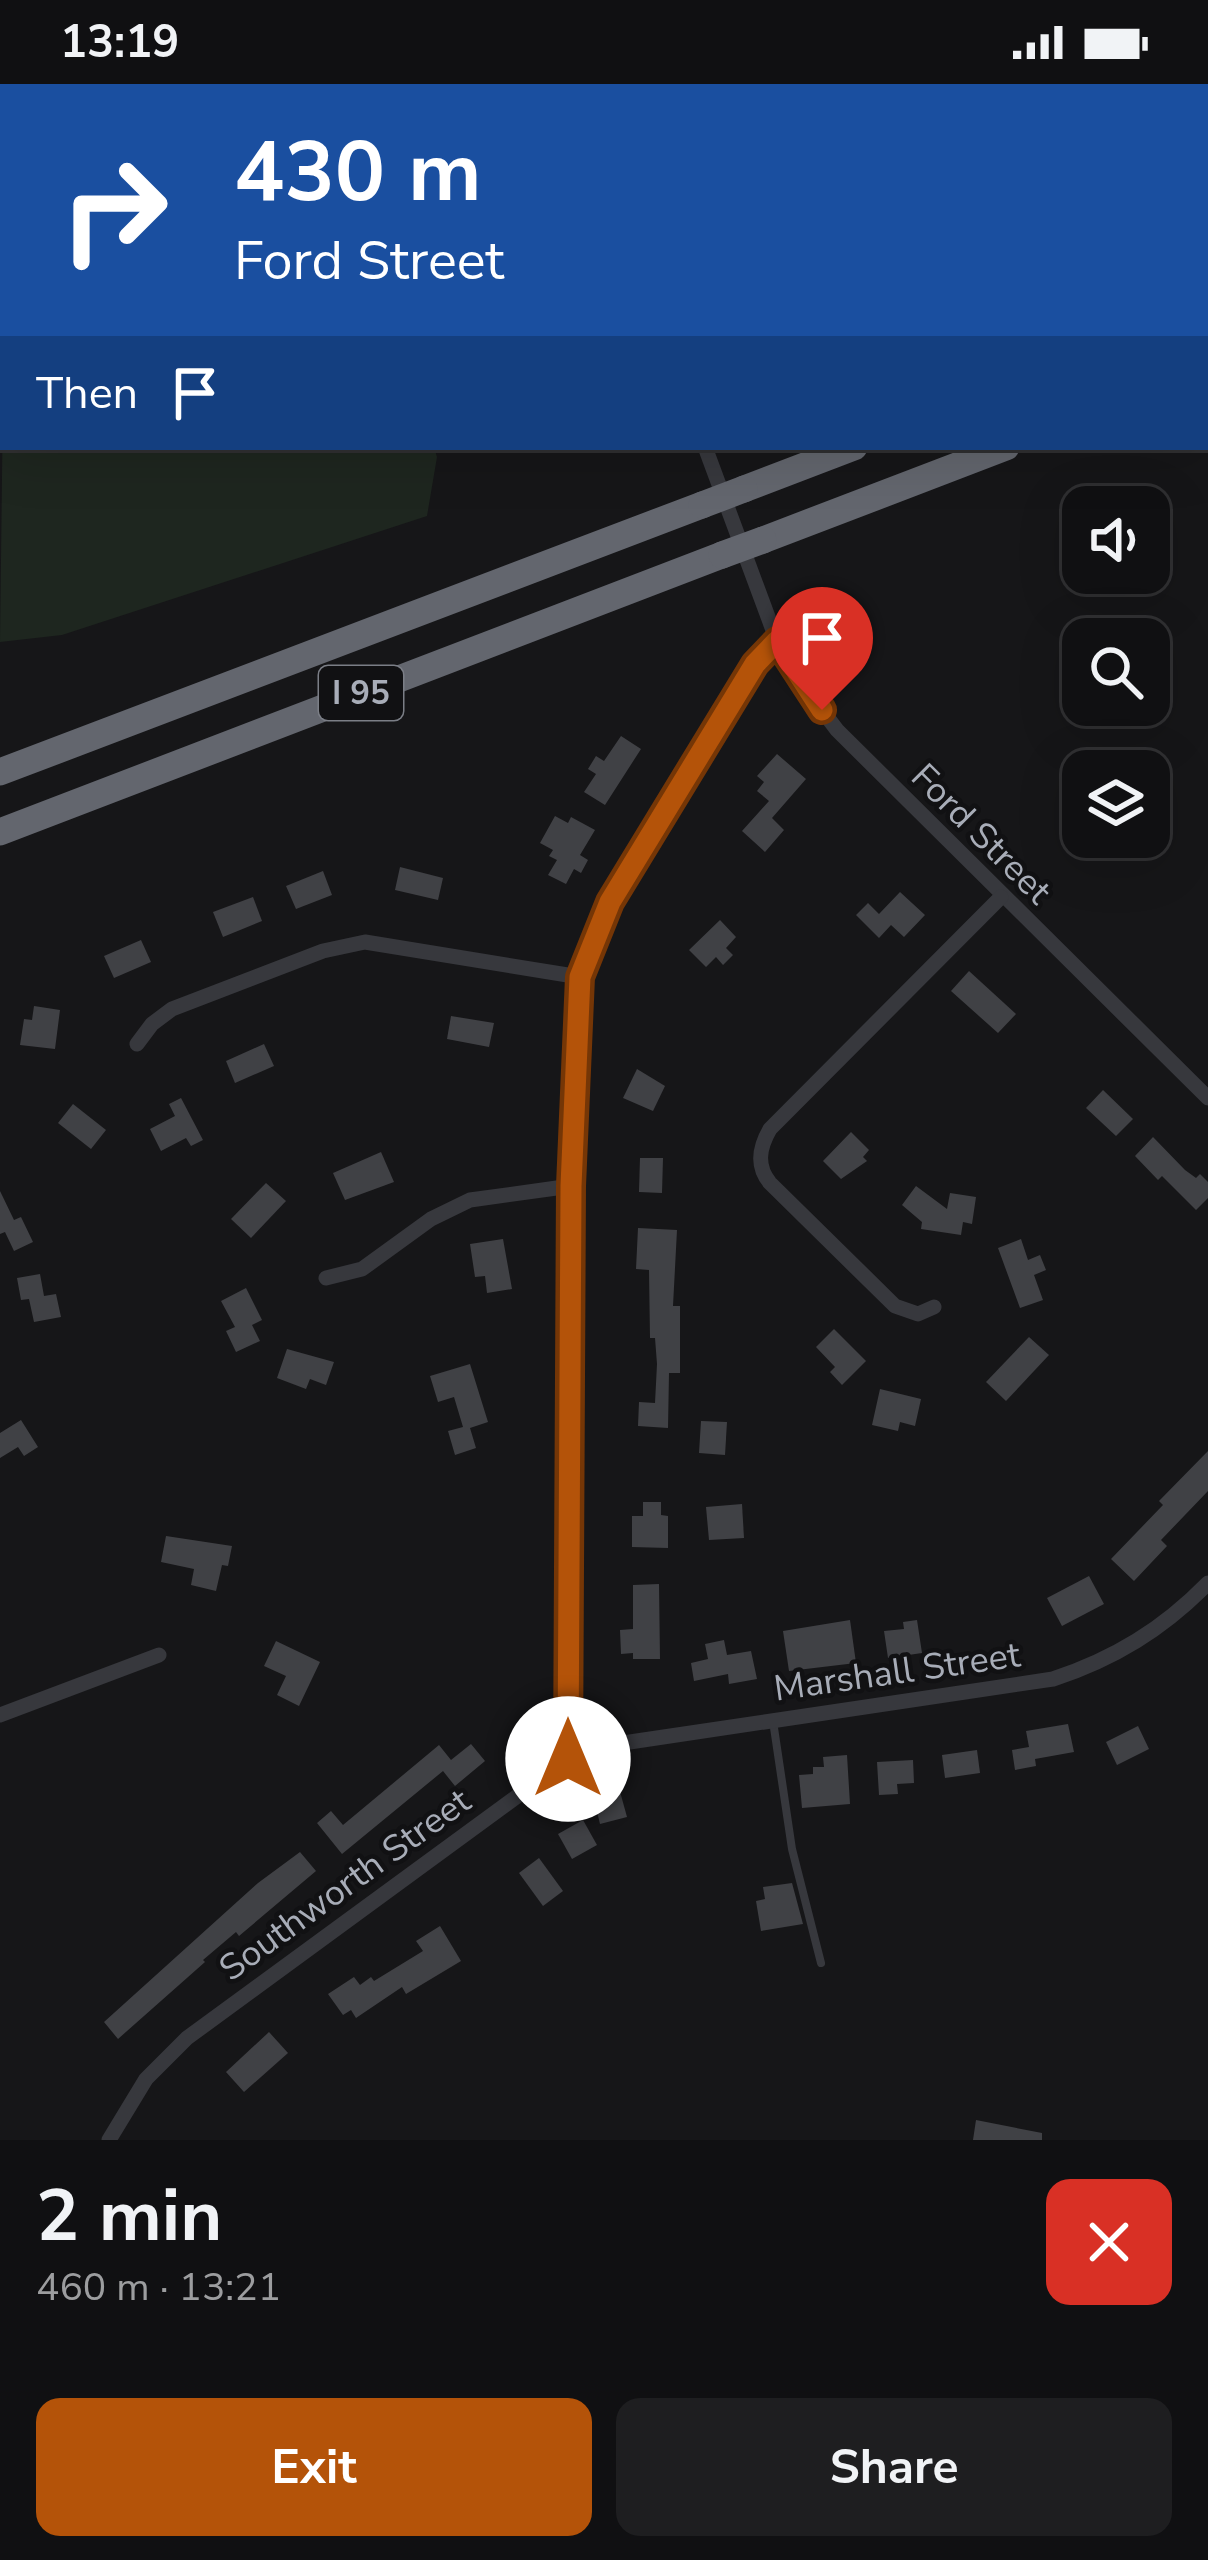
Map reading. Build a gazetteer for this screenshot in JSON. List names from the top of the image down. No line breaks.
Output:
{"streets":{"highway":["I 95"],"street":["Ford Street","Marshall Street","Southworth Street"]},"crossings":[["Marshall Street","Southworth Street"]],"page":{"status":"13:19","turn":["430 m","Ford Street"],"then":"Then","heading":["2 min","460 m · 13:21"],"buttons":["Exit","Share"]}}
